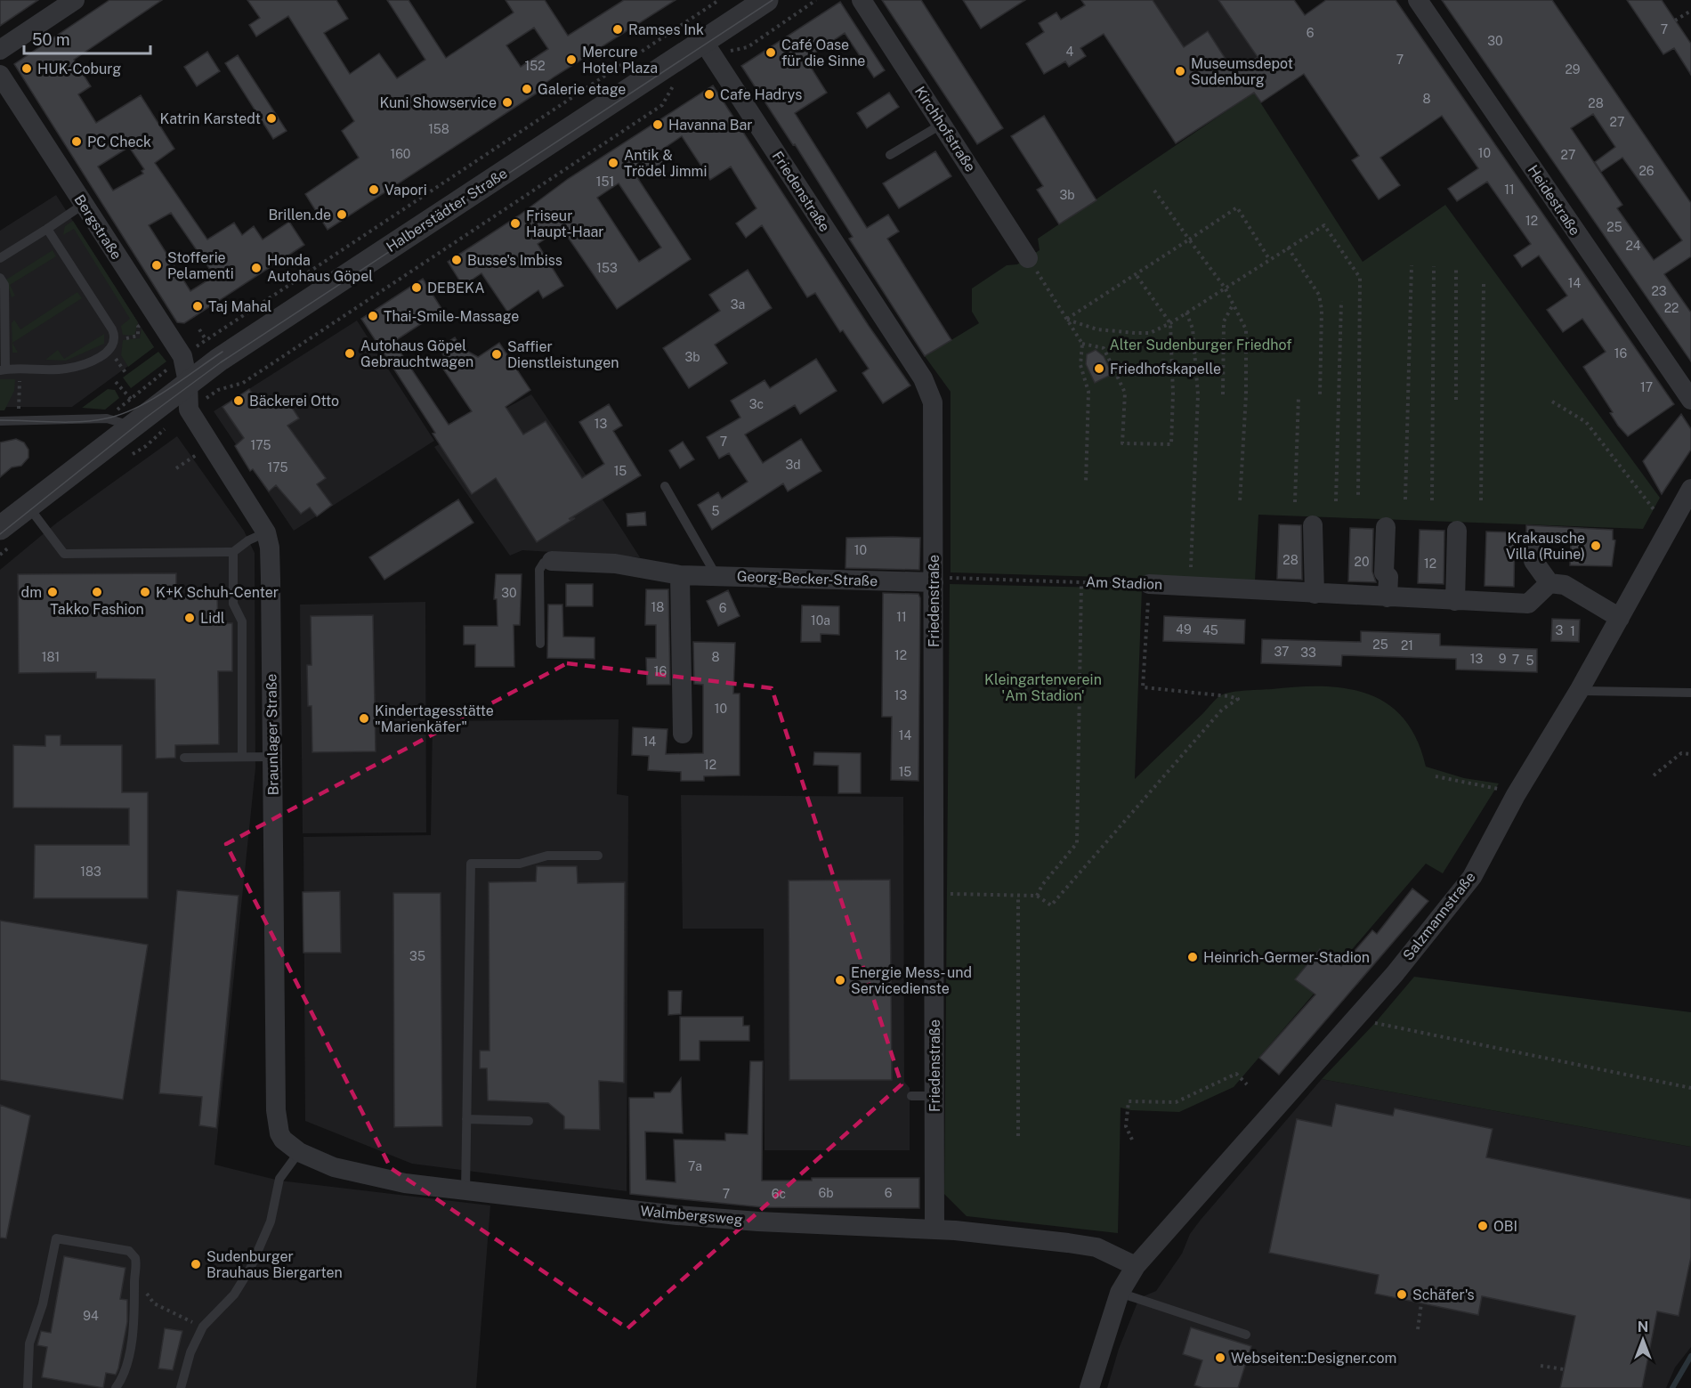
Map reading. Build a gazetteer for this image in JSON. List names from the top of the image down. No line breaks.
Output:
{"streets":{"street":["Kirchhofstraße","Friedenstraße","Heidestraße","Halberstädter Straße","Bergstraße","Georg-Becker-Straße","Am Stadion","Braunlager Straße","Salzmannstraße","Walmbergsweg"]},"crossings":[["Friedenstraße","Halberstädter Straße"],["Friedenstraße","Georg-Becker-Straße"],["Friedenstraße","Am Stadion"],["Friedenstraße","Walmbergsweg"],["Halberstädter Straße","Bergstraße"],["Halberstädter Straße","Braunlager Straße"],["Bergstraße","Braunlager Straße"],["Georg-Becker-Straße","Am Stadion"],["Braunlager Straße","Walmbergsweg"],["Salzmannstraße","Walmbergsweg"]],"parks":["Alter Sudenburger Friedhof","Kleingartenverein 'Am Stadion'"],"places":["Ramses Ink","Café Oase für die Sinne","Mercure Hotel Plaza","HUK-Coburg","Museumsdepot Sudenburg","Galerie etage","Cafe Hadrys","Kuni Showservice","Katrin Karstedt","Havanna Bar","PC Check","Antik & Trödel Jimmi","Vapori","Brillen.de","Friseur Haupt-Haar","Busse's Imbiss","Stofferie Pelamenti","Honda Autohaus Göpel","DEBEKA","Taj Mahal","Thai-Smile-Massage","Autohaus Göpel Gebrauchtwagen","Saffier Dienstleistungen","Friedhofskapelle","Bäckerei Otto","Krakausche Villa (Ruine)","dm","Takko Fashion","K+K Schuh-Center","Lidl","Kindertagesstätte \"Marienkäfer\"","Heinrich-Germer-Stadion","Energie Mess- und Servicedienste","OBI","Sudenburger Brauhaus Biergarten","Schäfer's","Webseiten::Designer.com"],"house_numbers":["7","6","30","4","7","152","29","8","28","27","158","10","160","27","26","151","11","3b","12","25","24","153","14","23","3a","22","16","3b","17","3c","13","7","175","3d","175","15","5","10","28","20","12","30","18","6","11","10a","49","45","3","1","25","21","37","33","12","181","8","13","9","7","5","16","13","10","14","14","12","15","183","35","7a","6b","6","7","6c","94"],"scale_bar":"50 m","north":"top"}
